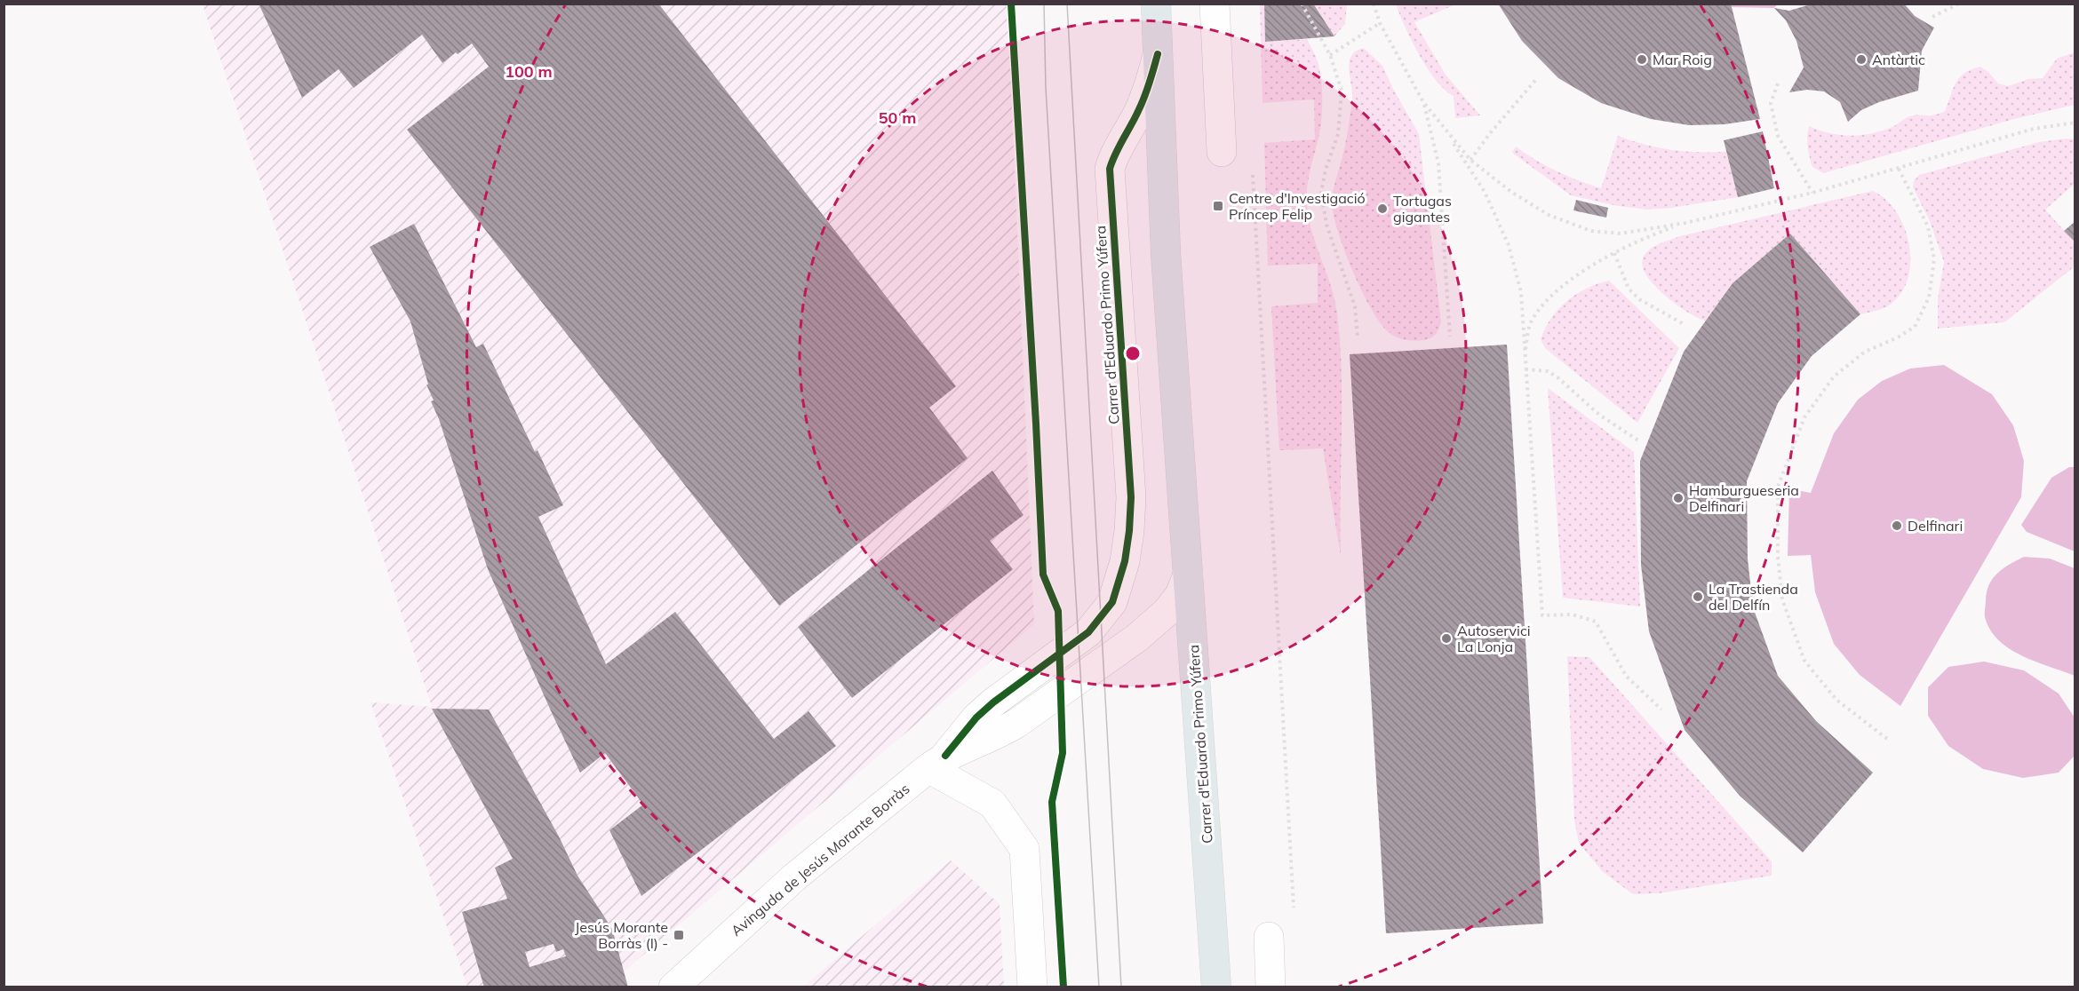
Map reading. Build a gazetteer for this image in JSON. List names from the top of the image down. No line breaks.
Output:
{"streets":{"main road":["Carrer d'Eduardo Primo Yúfera"],"street":["Avinguda de Jesús Morante Borràs"]},"crossings":[["Carrer d'Eduardo Primo Yúfera","Avinguda de Jesús Morante Borràs"]],"places":{"other":["Mar Roig","Antàrtic","Tortugas gigantes","Hamburgueseria Delfinari","Delfinari","La Trastienda del Delfín","Autoservici La Lonja"],"transit":["Centre d'Investigació Príncep Felip","Jesús Morante Borràs (I) -"]},"rings":["100 m","50 m"]}
